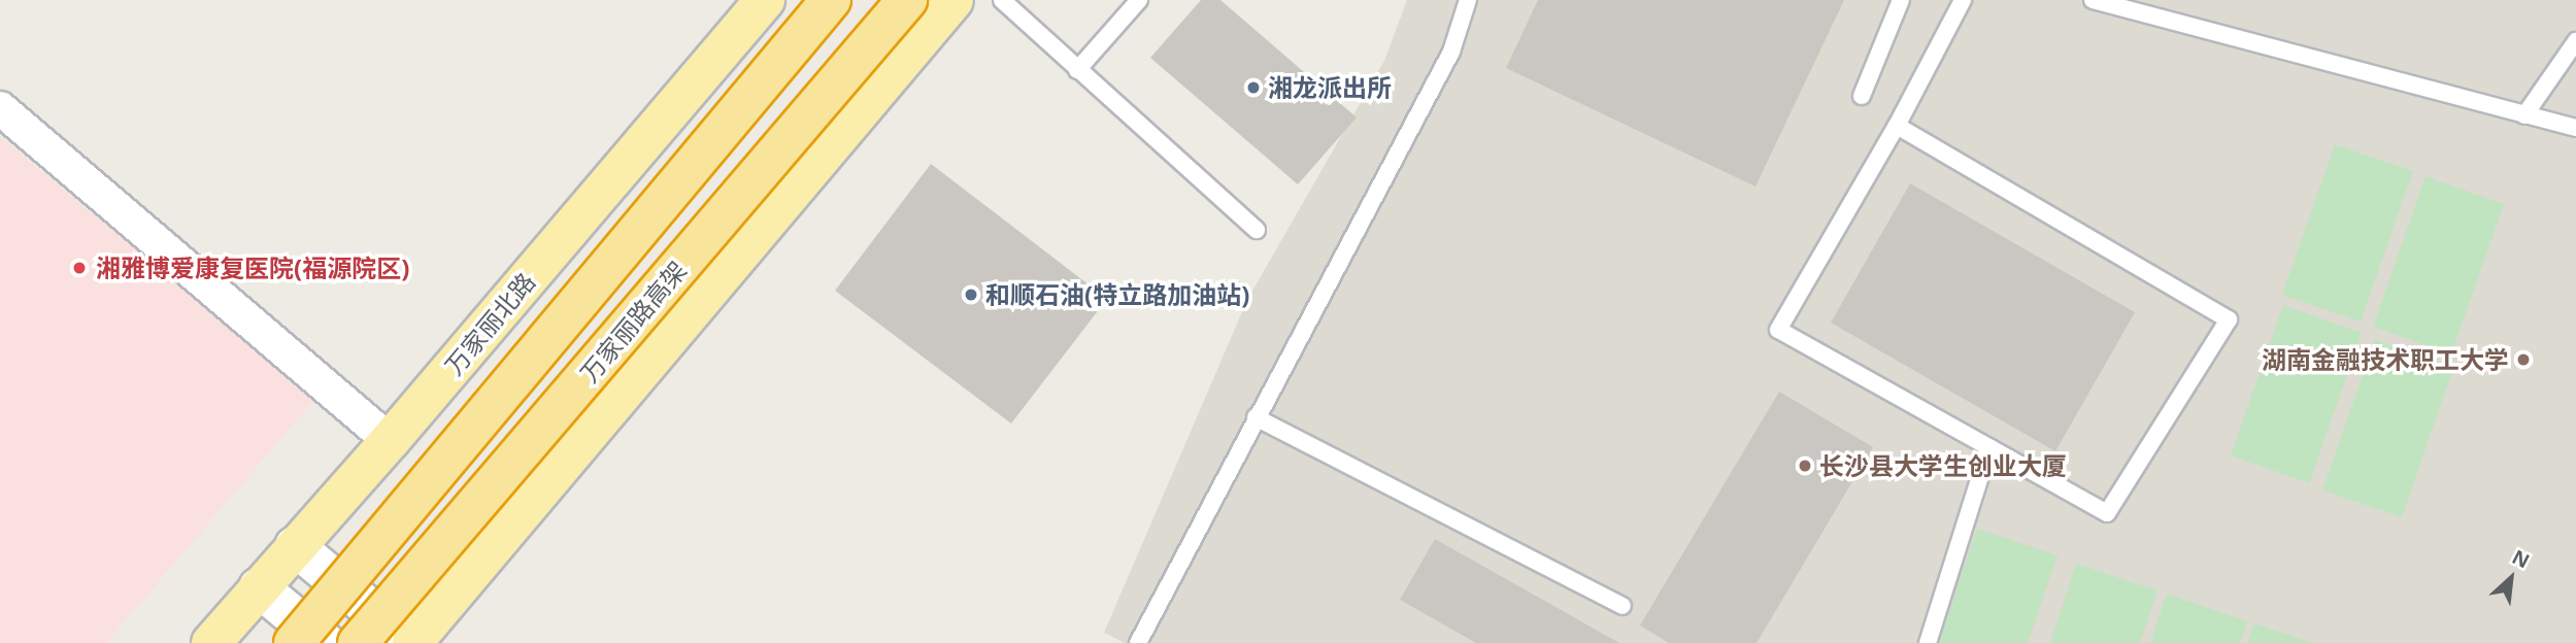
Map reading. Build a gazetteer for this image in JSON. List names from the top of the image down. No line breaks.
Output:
{"streets":{"highway":["万家丽路高架"],"main road":["万家丽北路"]},"places":["湘龙派出所","湘雅博爱康复医院(福源院区)","和顺石油(特立路加油站)","湖南金融技术职工大学","长沙县大学生创业大厦"],"north":"top right"}
